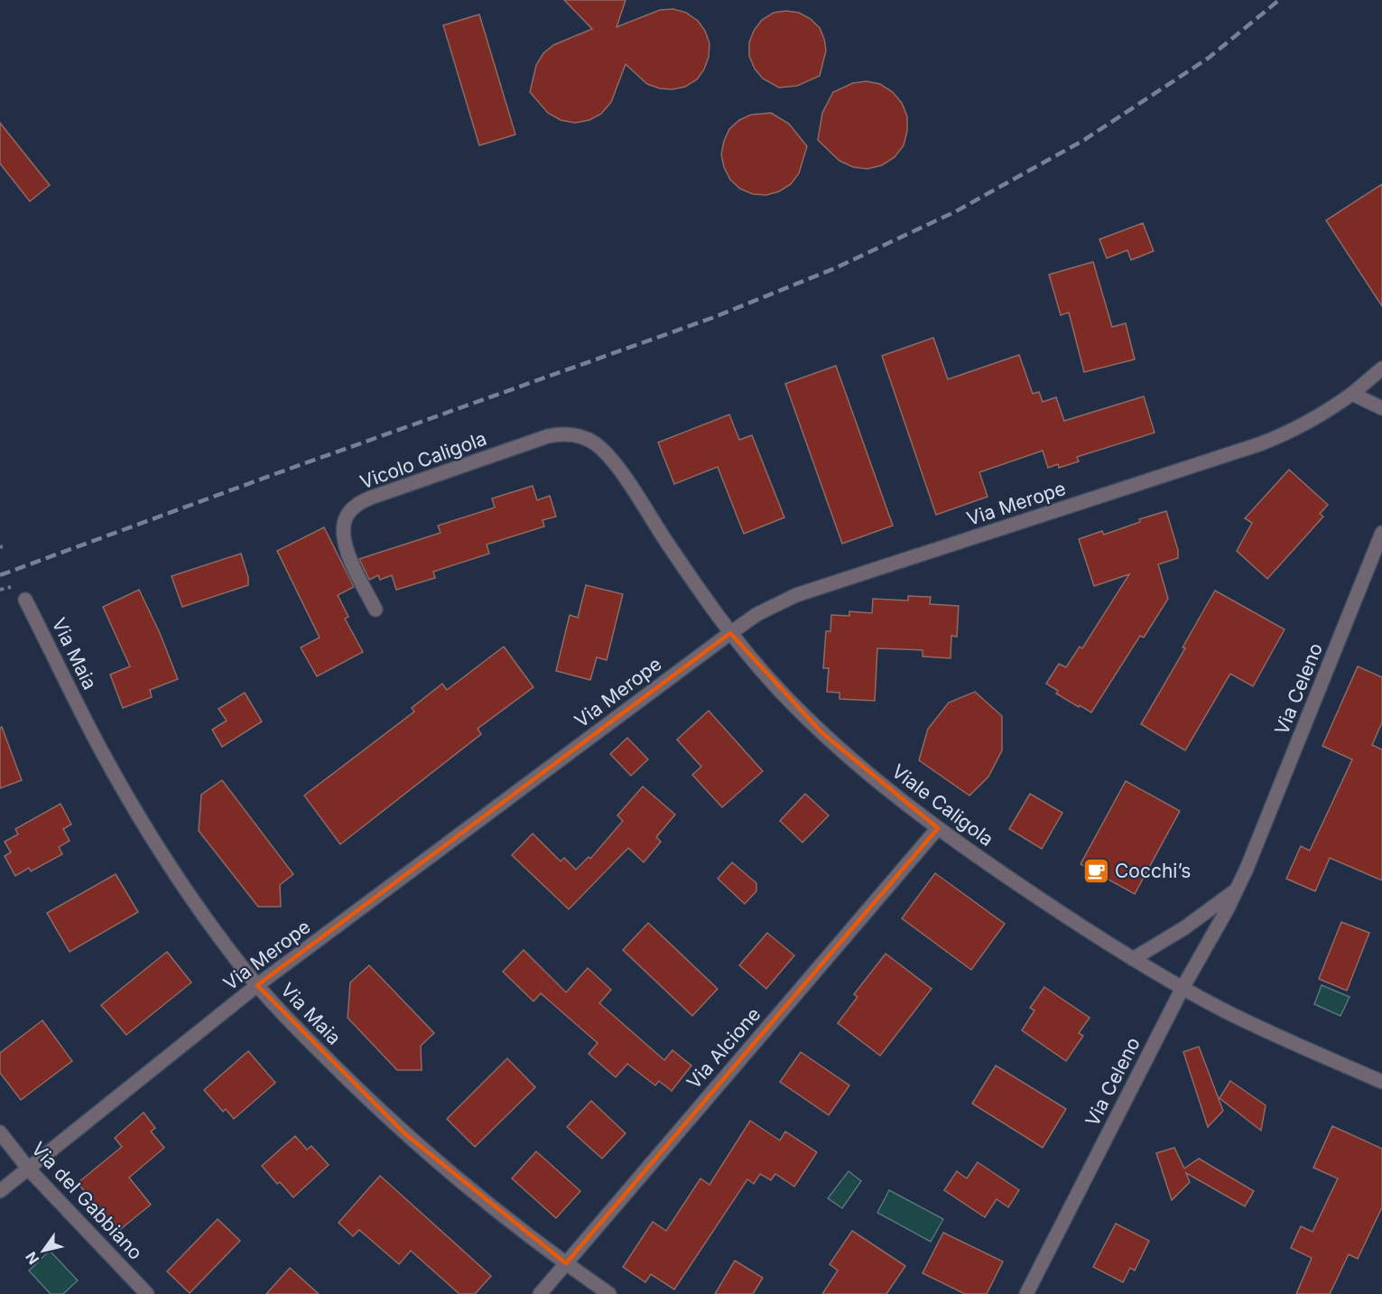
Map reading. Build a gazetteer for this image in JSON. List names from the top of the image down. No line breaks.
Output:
{"streets":{"street":["Vicolo Caligola","Via Merope","Via Maia","Via Celeno","Viale Caligola","Via Alcione","Via del Gabbiano"]},"crossings":[["Vicolo Caligola","Viale Caligola"],["Via Merope","Via Maia"],["Via Merope","Viale Caligola"],["Via Merope","Via del Gabbiano"],["Via Maia","Via Alcione"],["Via Celeno","Viale Caligola"],["Viale Caligola","Via Alcione"]],"places":{"cafe":["Cocchi’s"]},"north":"bottom left"}
